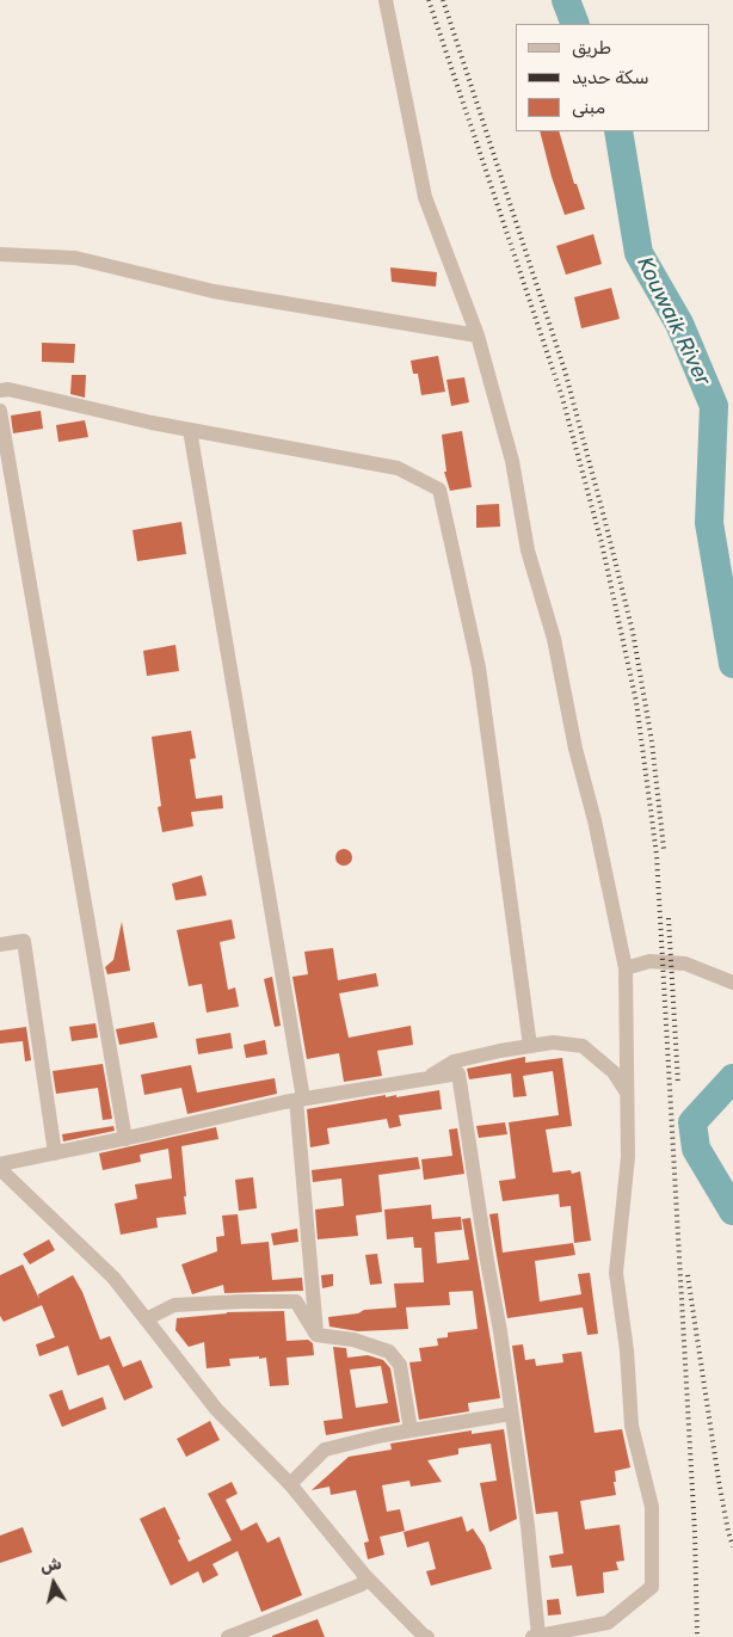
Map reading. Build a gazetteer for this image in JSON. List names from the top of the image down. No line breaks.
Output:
{"water":["Kouwaik River"],"legend":["طريق","سكة حديد","مبنى"],"north":"top"}
